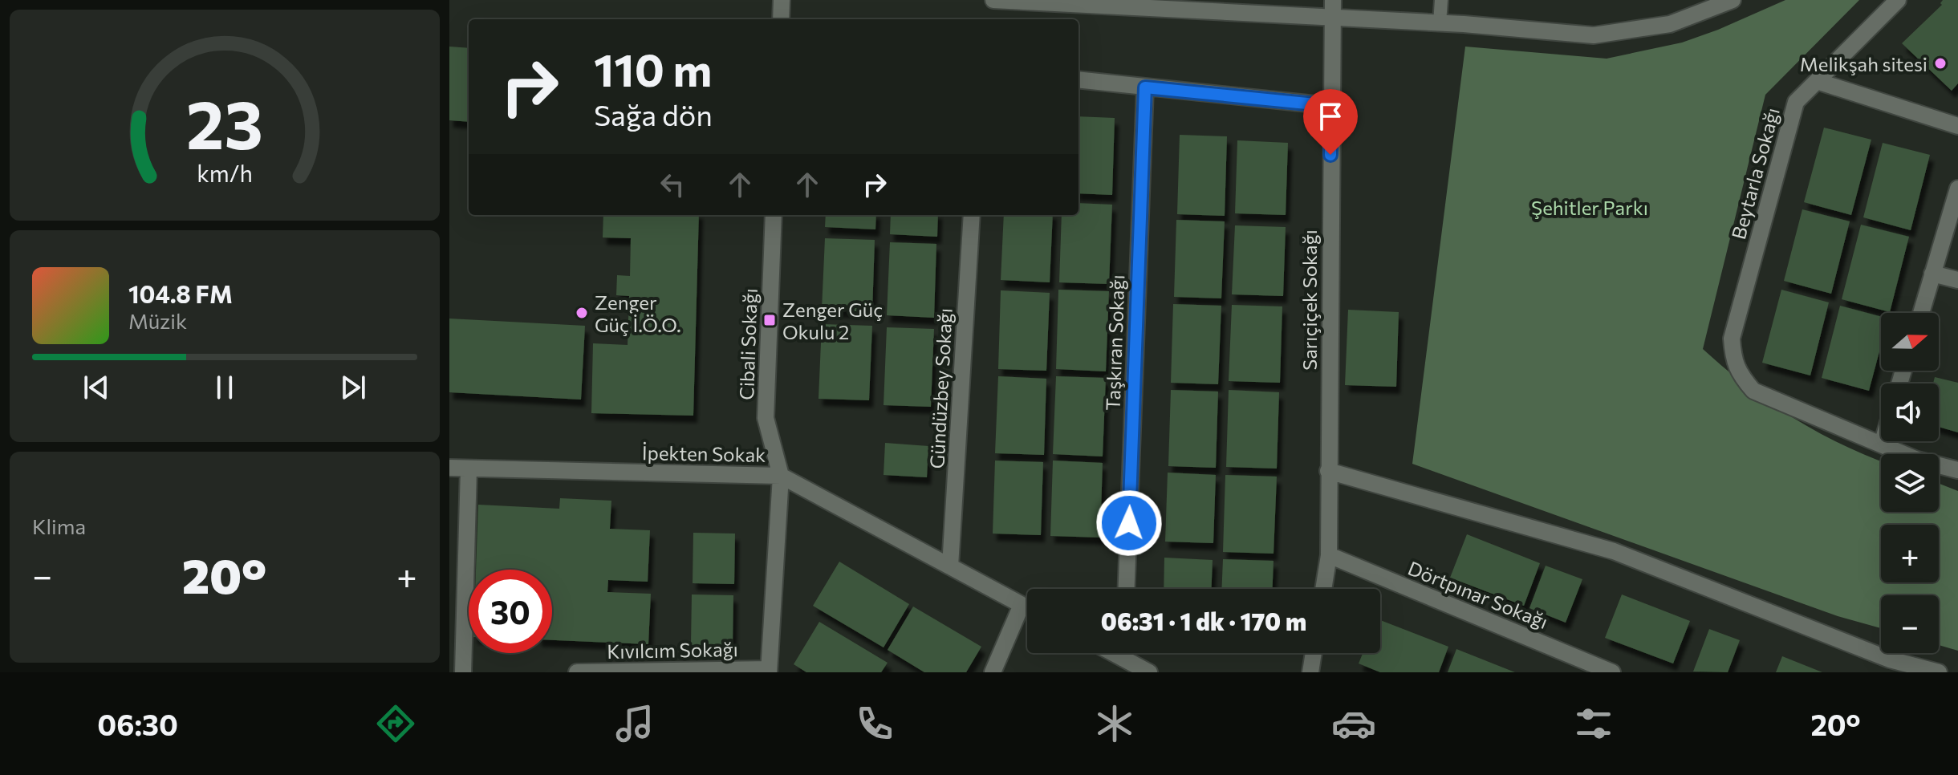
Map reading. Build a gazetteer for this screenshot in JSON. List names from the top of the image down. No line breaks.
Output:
{"streets":{"street":["Beytarla Sokağı","Sarıçiçek Sokağı","Taşkıran Sokağı","Cibali Sokağı","Gündüzbey Sokağı","İpekten Sokak","Dörtpınar Sokağı","Kıvılcım Sokağı"]},"crossings":[["Sarıçiçek Sokağı","Dörtpınar Sokağı"],["Cibali Sokağı","İpekten Sokak"],["Cibali Sokağı","Kıvılcım Sokağı"],["Gündüzbey Sokağı","İpekten Sokak"]],"parks":["Şehitler Parkı"],"places":{"other":["Melikşah sitesi","Zenger Güç İ.Ö.O."],"transit":["Zenger Güç Okulu 2"]},"north":"right","page":{"turn":["110 m","Sağa dön"],"song":["104.8 FM","Müzik"],"map_buttons":["+","−"],"tile":"Klima","heat":["−","20°","+"],"limit":"30","trip":"06:31 · 1 dk · 170 m","tabs":["06:30","20°"],"gauge":["23","km/h"]}}
